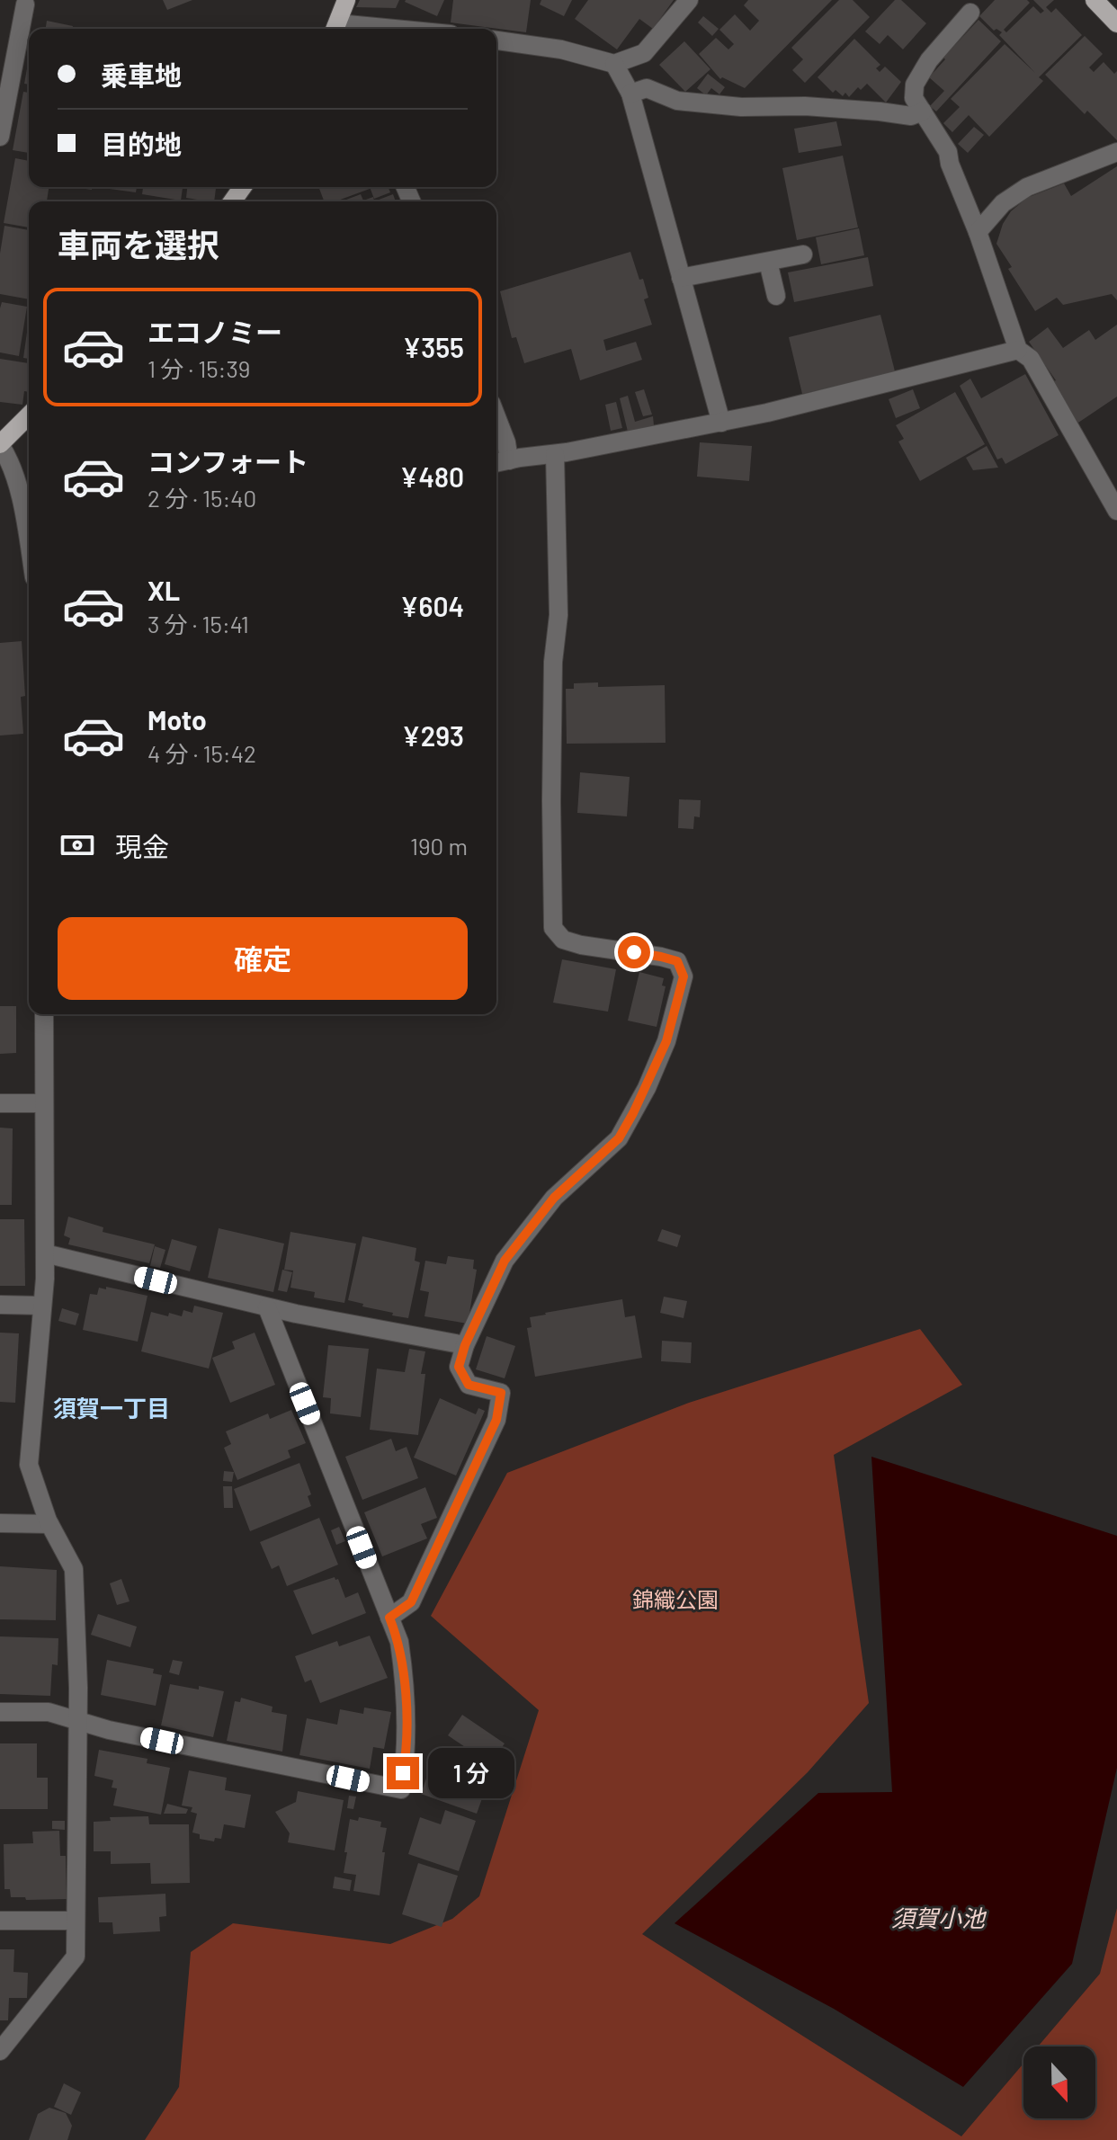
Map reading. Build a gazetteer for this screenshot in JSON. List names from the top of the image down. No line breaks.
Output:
{"districts":["須賀一丁目"],"water":["須賀小池"],"parks":["錦織公園"],"north":"bottom","page":{"banner":["乗車地","目的地"],"heading":"車両を選択","list":[{"name":"エコノミー","note":"1 分 · 15:39","value":"¥355"},{"name":"コンフォート","note":"2 分 · 15:40","value":"¥480"},{"name":"XL","note":"3 分 · 15:41","value":"¥604"},{"name":"Moto","note":"4 分 · 15:42","value":"¥293"}],"pay":["現金","190 m"],"buttons":"確定","bubble":"1 分"}}
